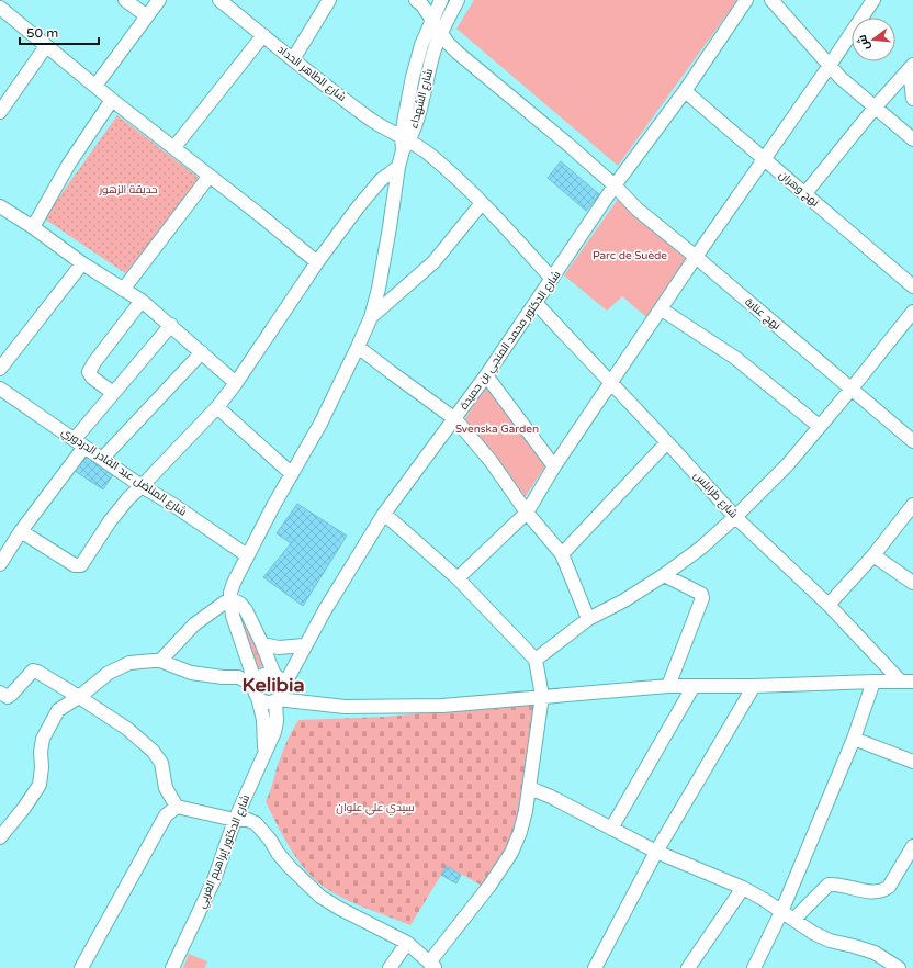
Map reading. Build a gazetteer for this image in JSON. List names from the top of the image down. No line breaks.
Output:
{"streets":{"street":["شارع الطاهر الحداد","شارع الشهداء","نهج وهران","نهج عنابة","شارع الدكتور محمد المنجي بن حميدة","شارع المناضل عبد القادر الدردوري","شارع طرابلس","شارع الدكتور إبراهيم الغربي"]},"crossings":[["شارع الطاهر الحداد","شارع الشهداء"],["شارع الطاهر الحداد","شارع الدكتور محمد المنجي بن حميدة"],["شارع الشهداء","نهج عنابة"],["نهج وهران","شارع الدكتور محمد المنجي بن حميدة"],["نهج عنابة","شارع الدكتور محمد المنجي بن حميدة"],["شارع الدكتور محمد المنجي بن حميدة","شارع طرابلس"],["شارع الدكتور محمد المنجي بن حميدة","شارع الدكتور إبراهيم الغربي"]],"districts":["Kelibia"],"parks":["حديقة الزهور","Parc de Suède","Svenska Garden","سيدي علي علوان"],"scale_bar":"50 m","north":"left"}
